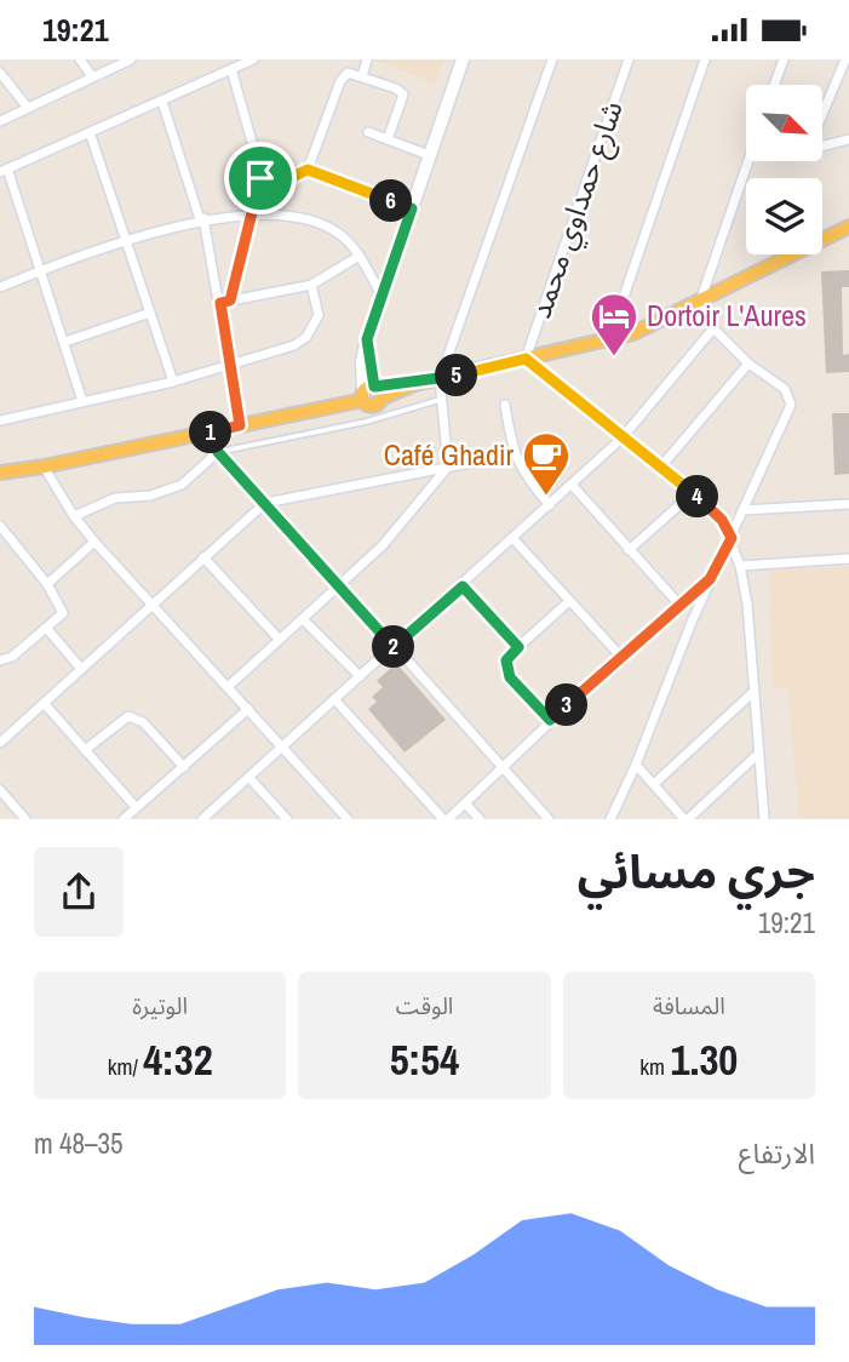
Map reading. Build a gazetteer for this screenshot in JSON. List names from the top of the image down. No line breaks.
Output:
{"streets":{"street":["شارع حمداوي محمد"]},"places":{"hotel":["Dortoir L'Aures"],"cafe":["Café Ghadir"]},"north":"bottom right","page":{"status":"19:21","pins":["6","5","1","4","2","3"],"heading":["جري مسائي","19:21"],"stats":[["المسافة","1.30 km"],["الوقت","5:54"],["الوتيرة","4:32 /km"]],"chart":["الارتفاع","35–48 m"]}}
